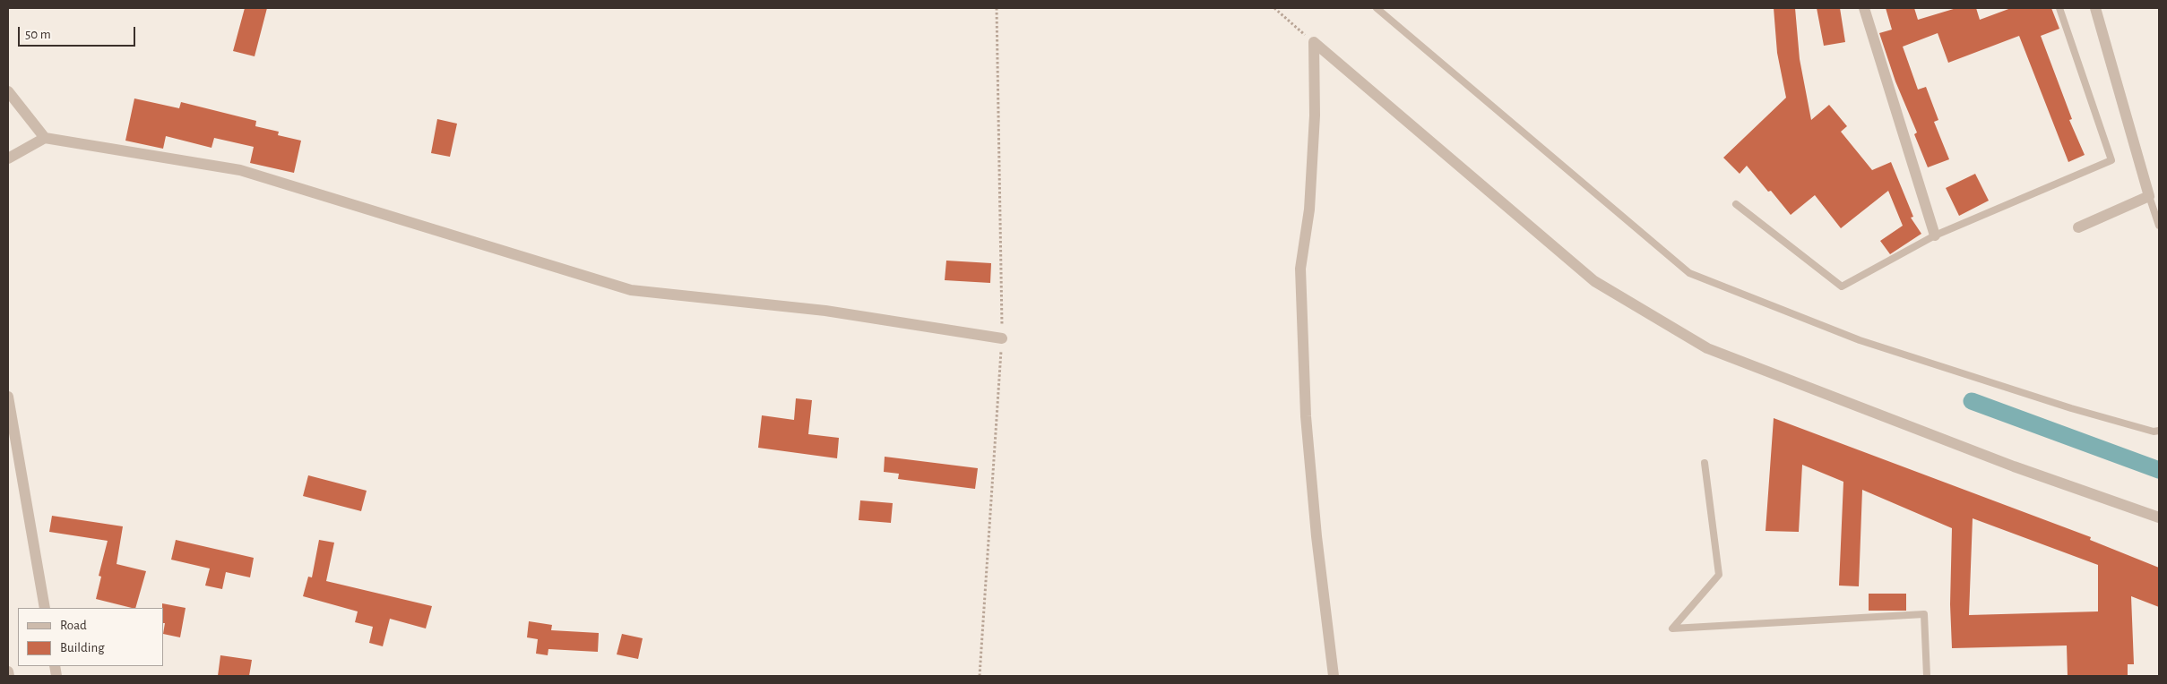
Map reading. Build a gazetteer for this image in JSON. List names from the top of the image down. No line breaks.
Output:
{"legend":["Road","Building"],"scale_bar":"50 m"}
